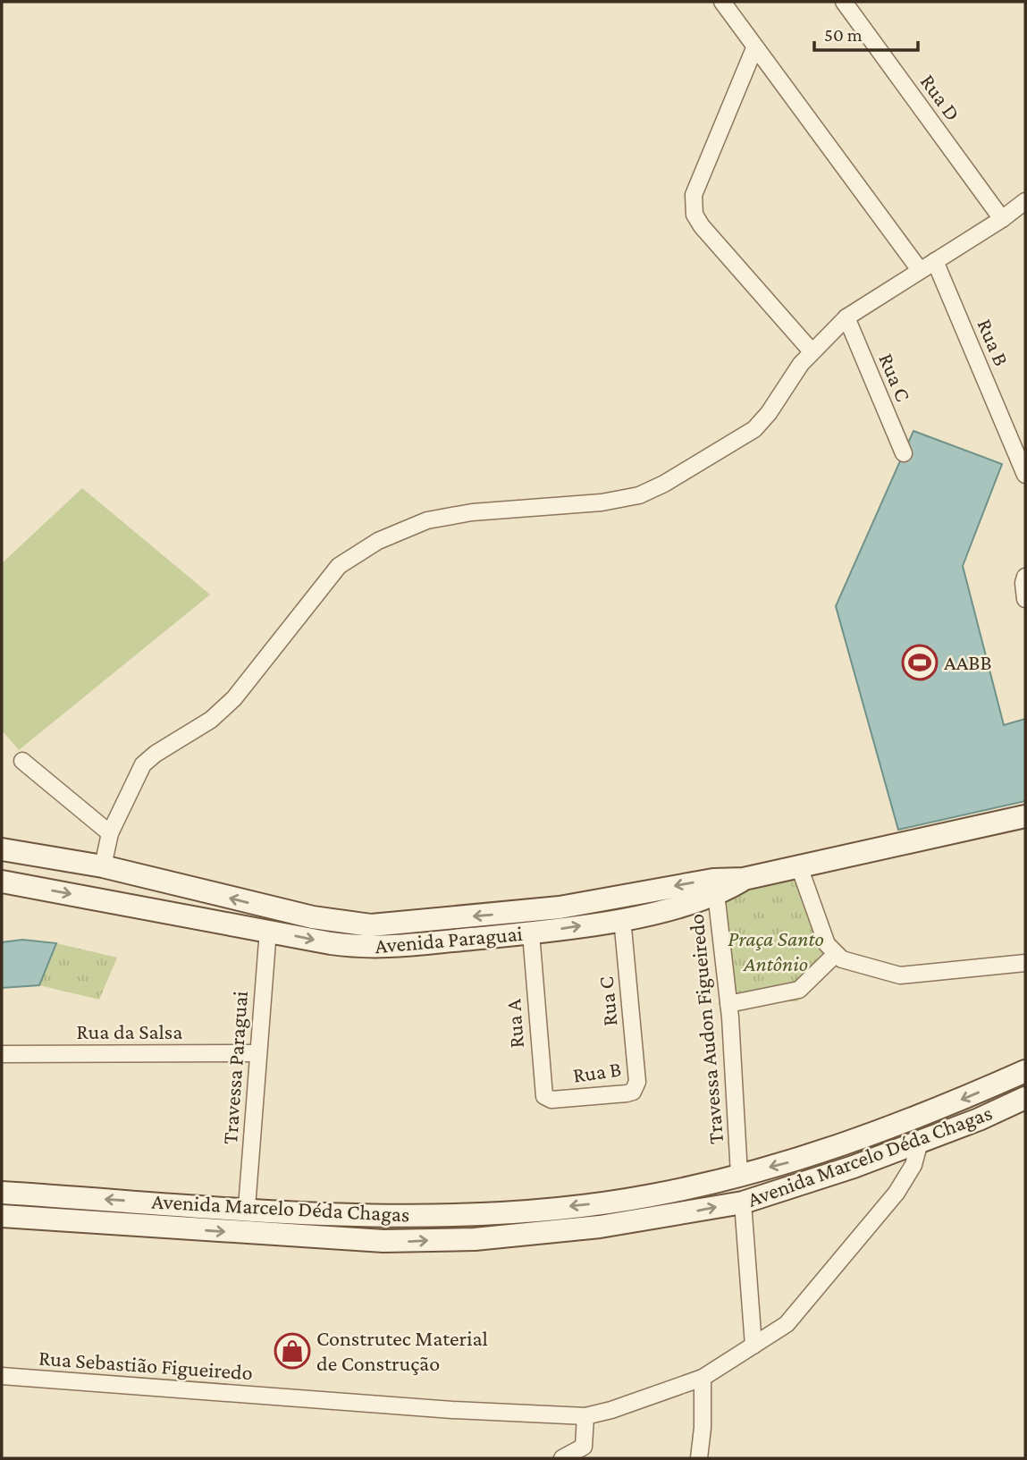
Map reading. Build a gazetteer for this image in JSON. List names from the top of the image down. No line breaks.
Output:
{"streets":{"main road":["Avenida Paraguai","Avenida Marcelo Déda Chagas"],"street":["Rua D","Rua B","Rua C","Rua A","Travessa Audon Figueiredo","Rua da Salsa","Travessa Paraguai","Rua Sebastião Figueiredo"]},"crossings":[["Rua B","Rua C"],["Rua B","Rua A"],["Rua C","Avenida Paraguai"],["Avenida Paraguai","Rua A"],["Avenida Paraguai","Travessa Audon Figueiredo"],["Avenida Paraguai","Travessa Paraguai"],["Travessa Audon Figueiredo","Avenida Marcelo Déda Chagas"],["Rua da Salsa","Travessa Paraguai"],["Travessa Paraguai","Avenida Marcelo Déda Chagas"],["Avenida Marcelo Déda Chagas","Rua Sebastião Figueiredo"]],"parks":["Praça Santo Antônio"],"places":{"sports":["AABB"],"shop":["Construtec Material de Construção"]},"scale_bar":"50 m"}
